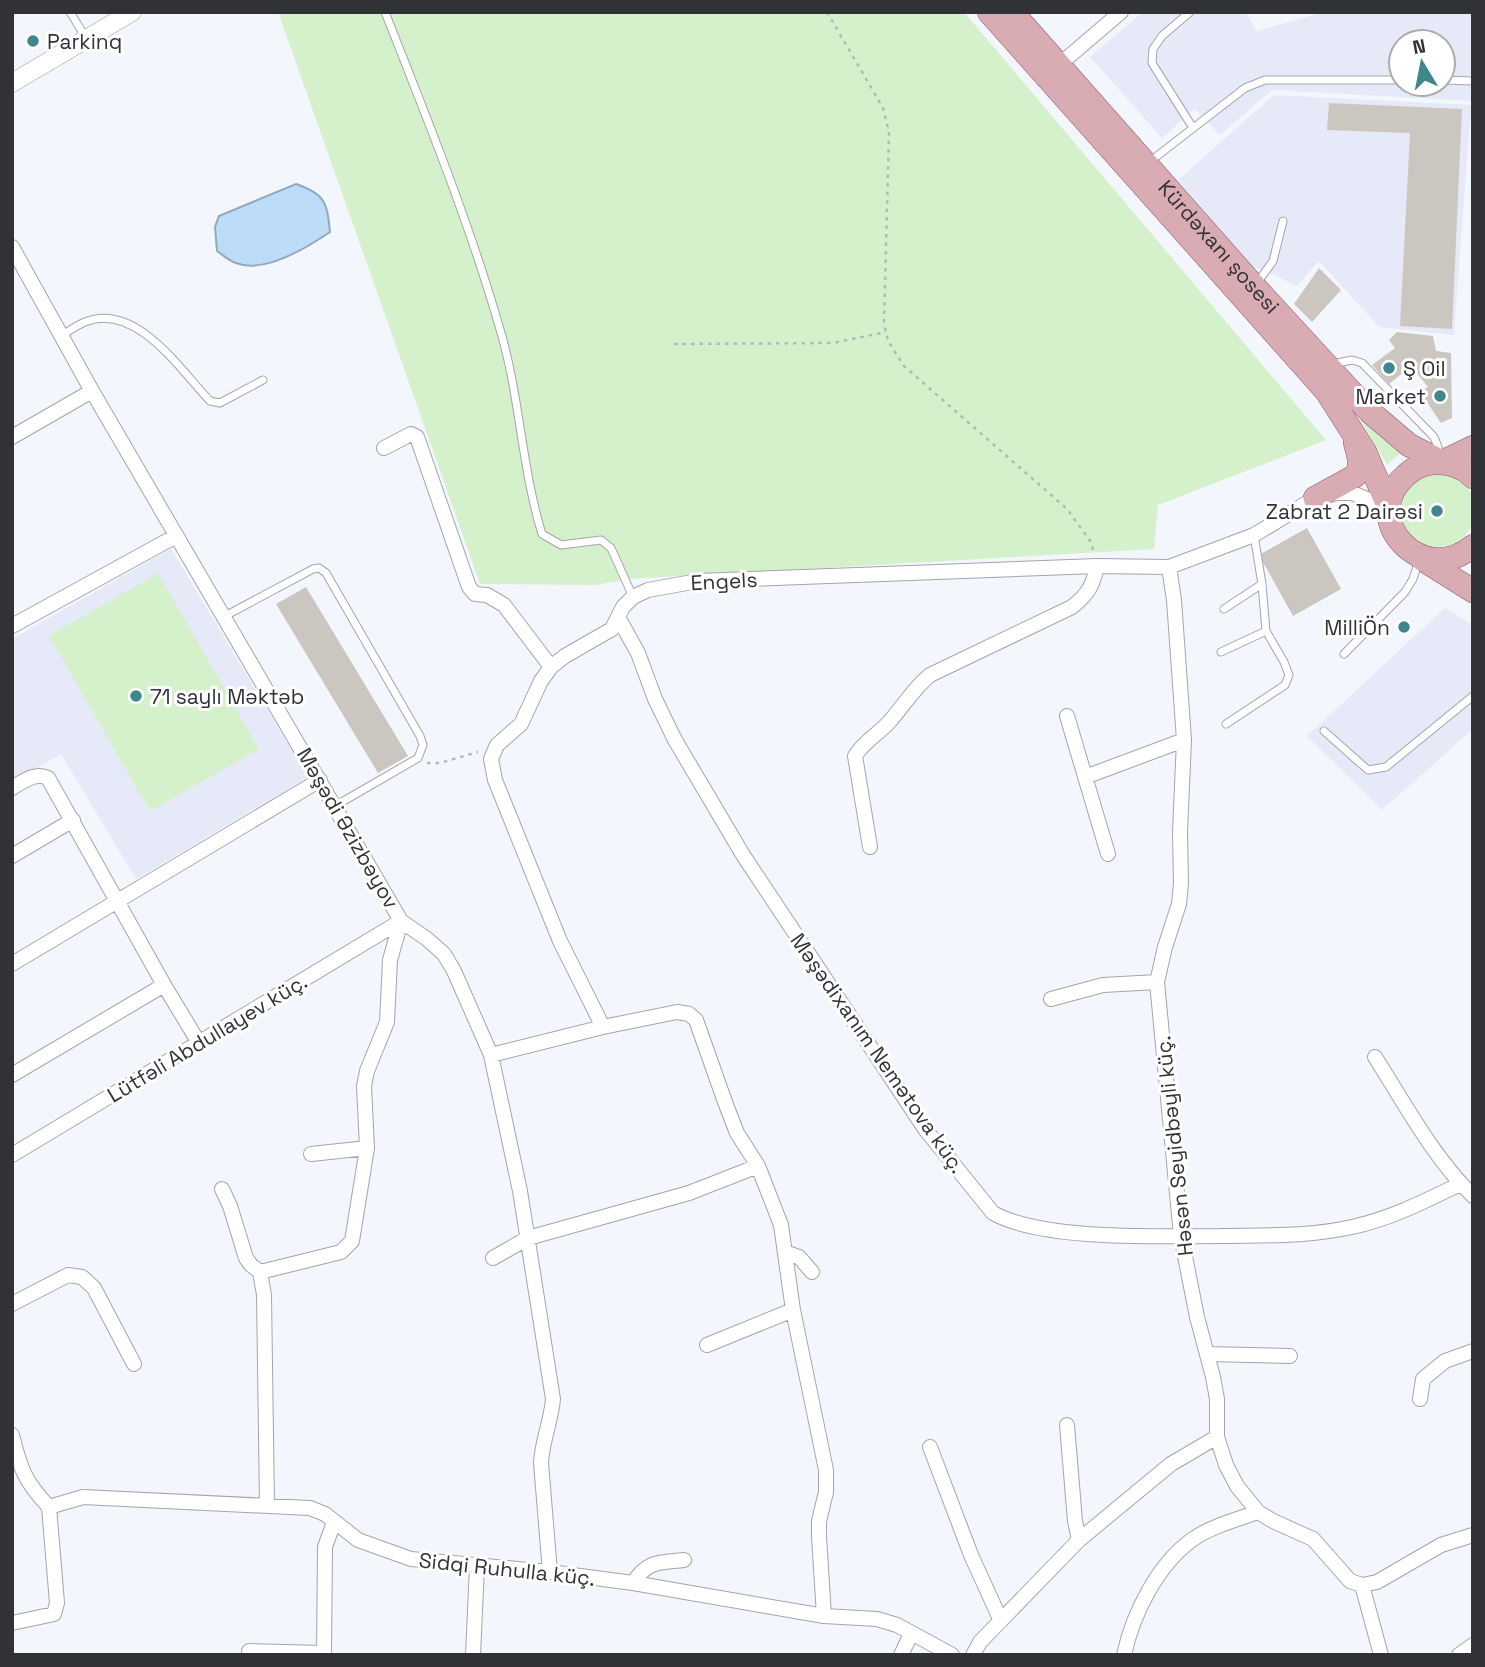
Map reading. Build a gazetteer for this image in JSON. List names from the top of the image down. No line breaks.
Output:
{"streets":{"main road":["Kürdəxanı şosesi"],"street":["Engels","Məşədi Əzizbəyov","Lütfəli Abdullayev küç.","Məşədixanım Nemətova küç.","Həsən Seyidbəyli küç.","Sidqi Ruhulla küç."]},"crossings":[["Engels","Həsən Seyidbəyli küç."],["Məşədi Əzizbəyov","Lütfəli Abdullayev küç."],["Məşədi Əzizbəyov","Sidqi Ruhulla küç."],["Məşədixanım Nemətova küç.","Həsən Seyidbəyli küç."]],"places":["Parkinq","Ş Oil","Market","Zabrat 2 Dairəsi","MilliÖn","71 saylı Məktəb"],"north":"top"}
